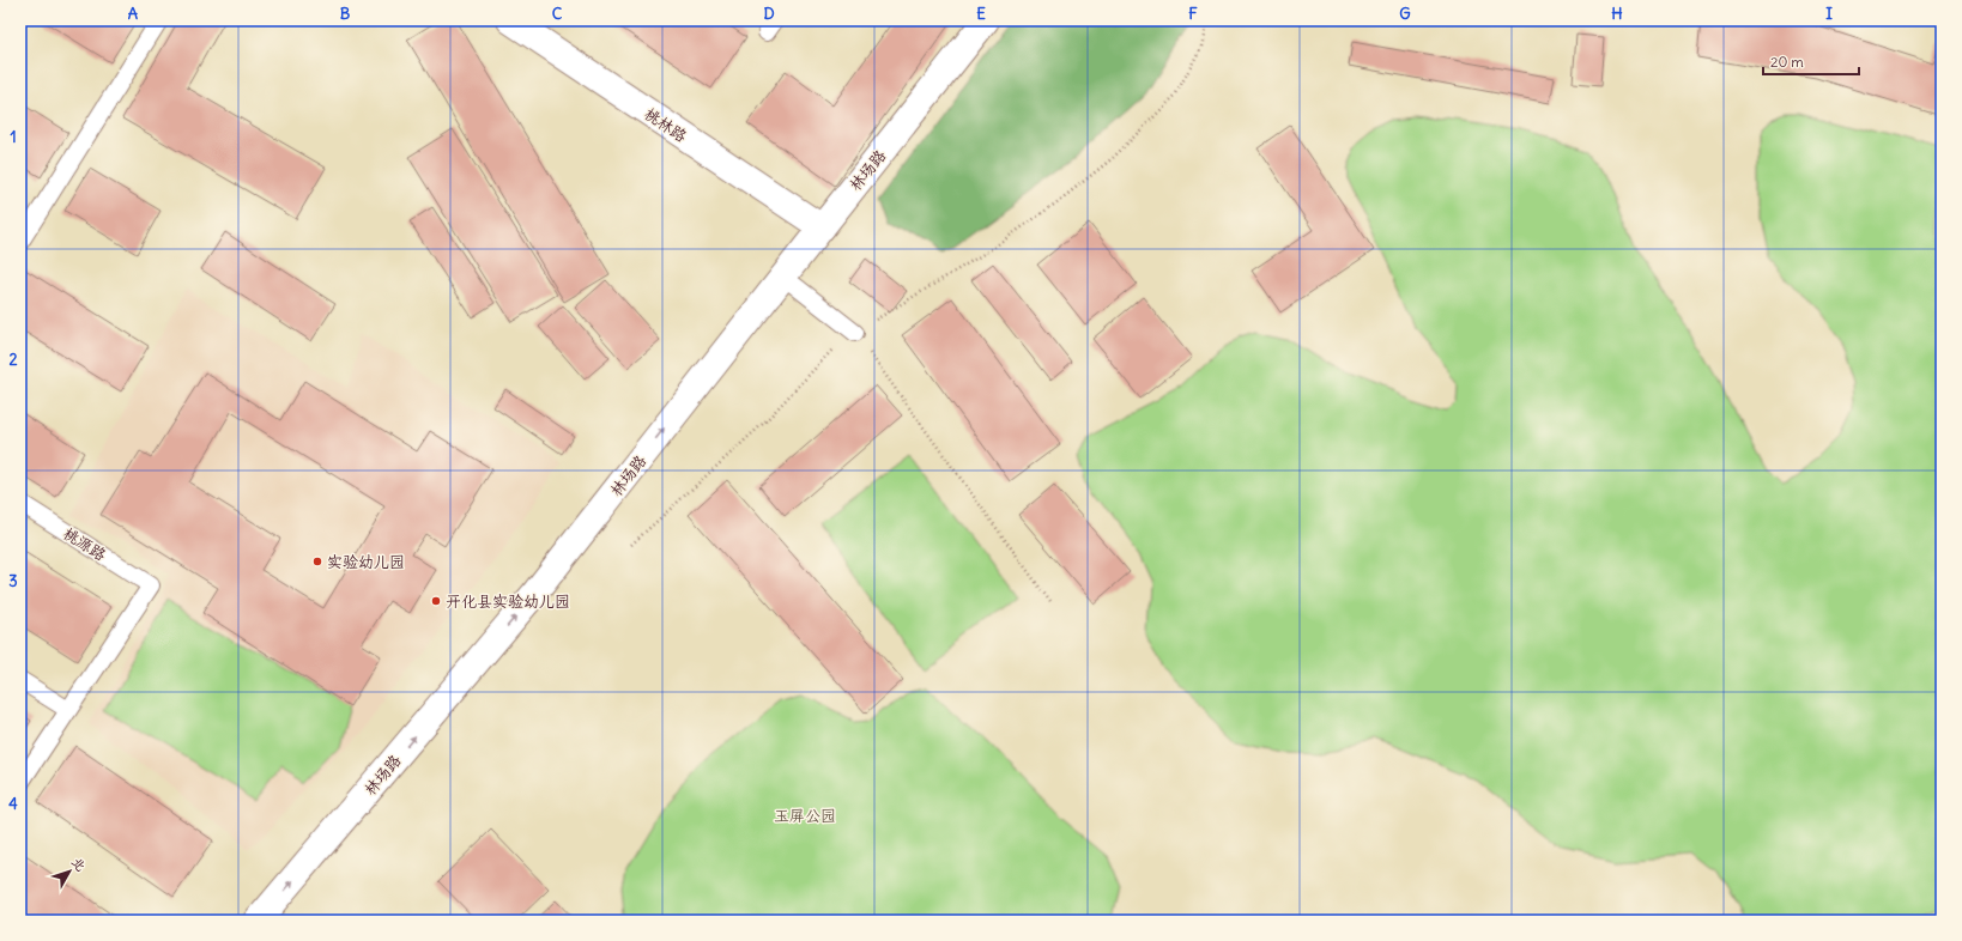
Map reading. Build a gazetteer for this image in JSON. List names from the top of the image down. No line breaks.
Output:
{"streets":{"street":["桃林路","林场路"],"lane":["桃源路"]},"crossings":[["桃林路","林场路"]],"one_way":["林场路"],"parks":["玉屏公园"],"places":["实验幼儿园","开化县实验幼儿园"],"scale_bar":"20 m","north":"top right","grid":{"columns":["A","B","C","D","E","F","G","H","I"],"rows":["1","2","3","4"]}}
